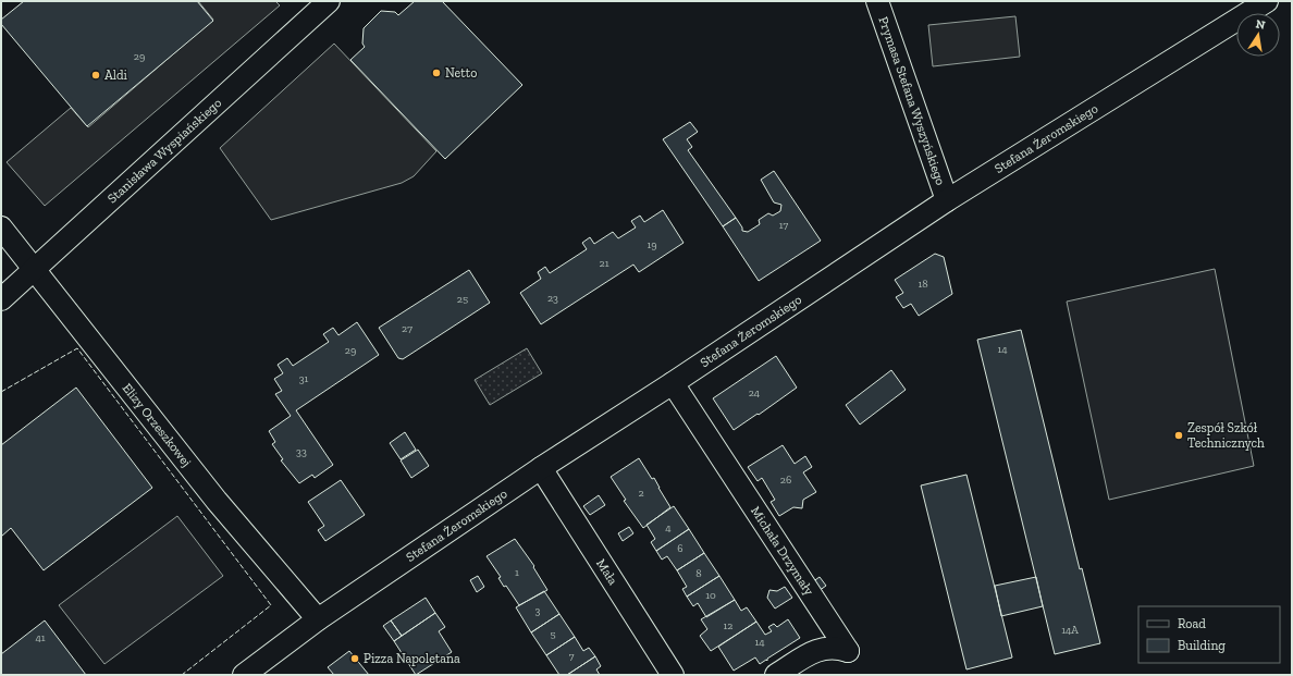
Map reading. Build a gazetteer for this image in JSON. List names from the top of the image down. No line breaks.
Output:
{"streets":{"street":["Prymasa Stefana Wyszyńskiego","Stefana Żeromskiego","Stanisława Wyspiańskiego","Elizy Orzeszkowej","Michała Drzymały","Mała"]},"crossings":[["Prymasa Stefana Wyszyńskiego","Stefana Żeromskiego"],["Stefana Żeromskiego","Elizy Orzeszkowej"],["Stefana Żeromskiego","Michała Drzymały"],["Stefana Żeromskiego","Mała"],["Stanisława Wyspiańskiego","Elizy Orzeszkowej"]],"places":["Netto","Aldi","Zespół Szkół Technicznych","Pizza Napoletana"],"house_numbers":["29","17","19","21","18","23","25","27","14","29","31","24","33","26","2","4","6","1","8","10","3","12","14A","5","41","14","7"],"legend":["Road","Building"],"north":"top"}
